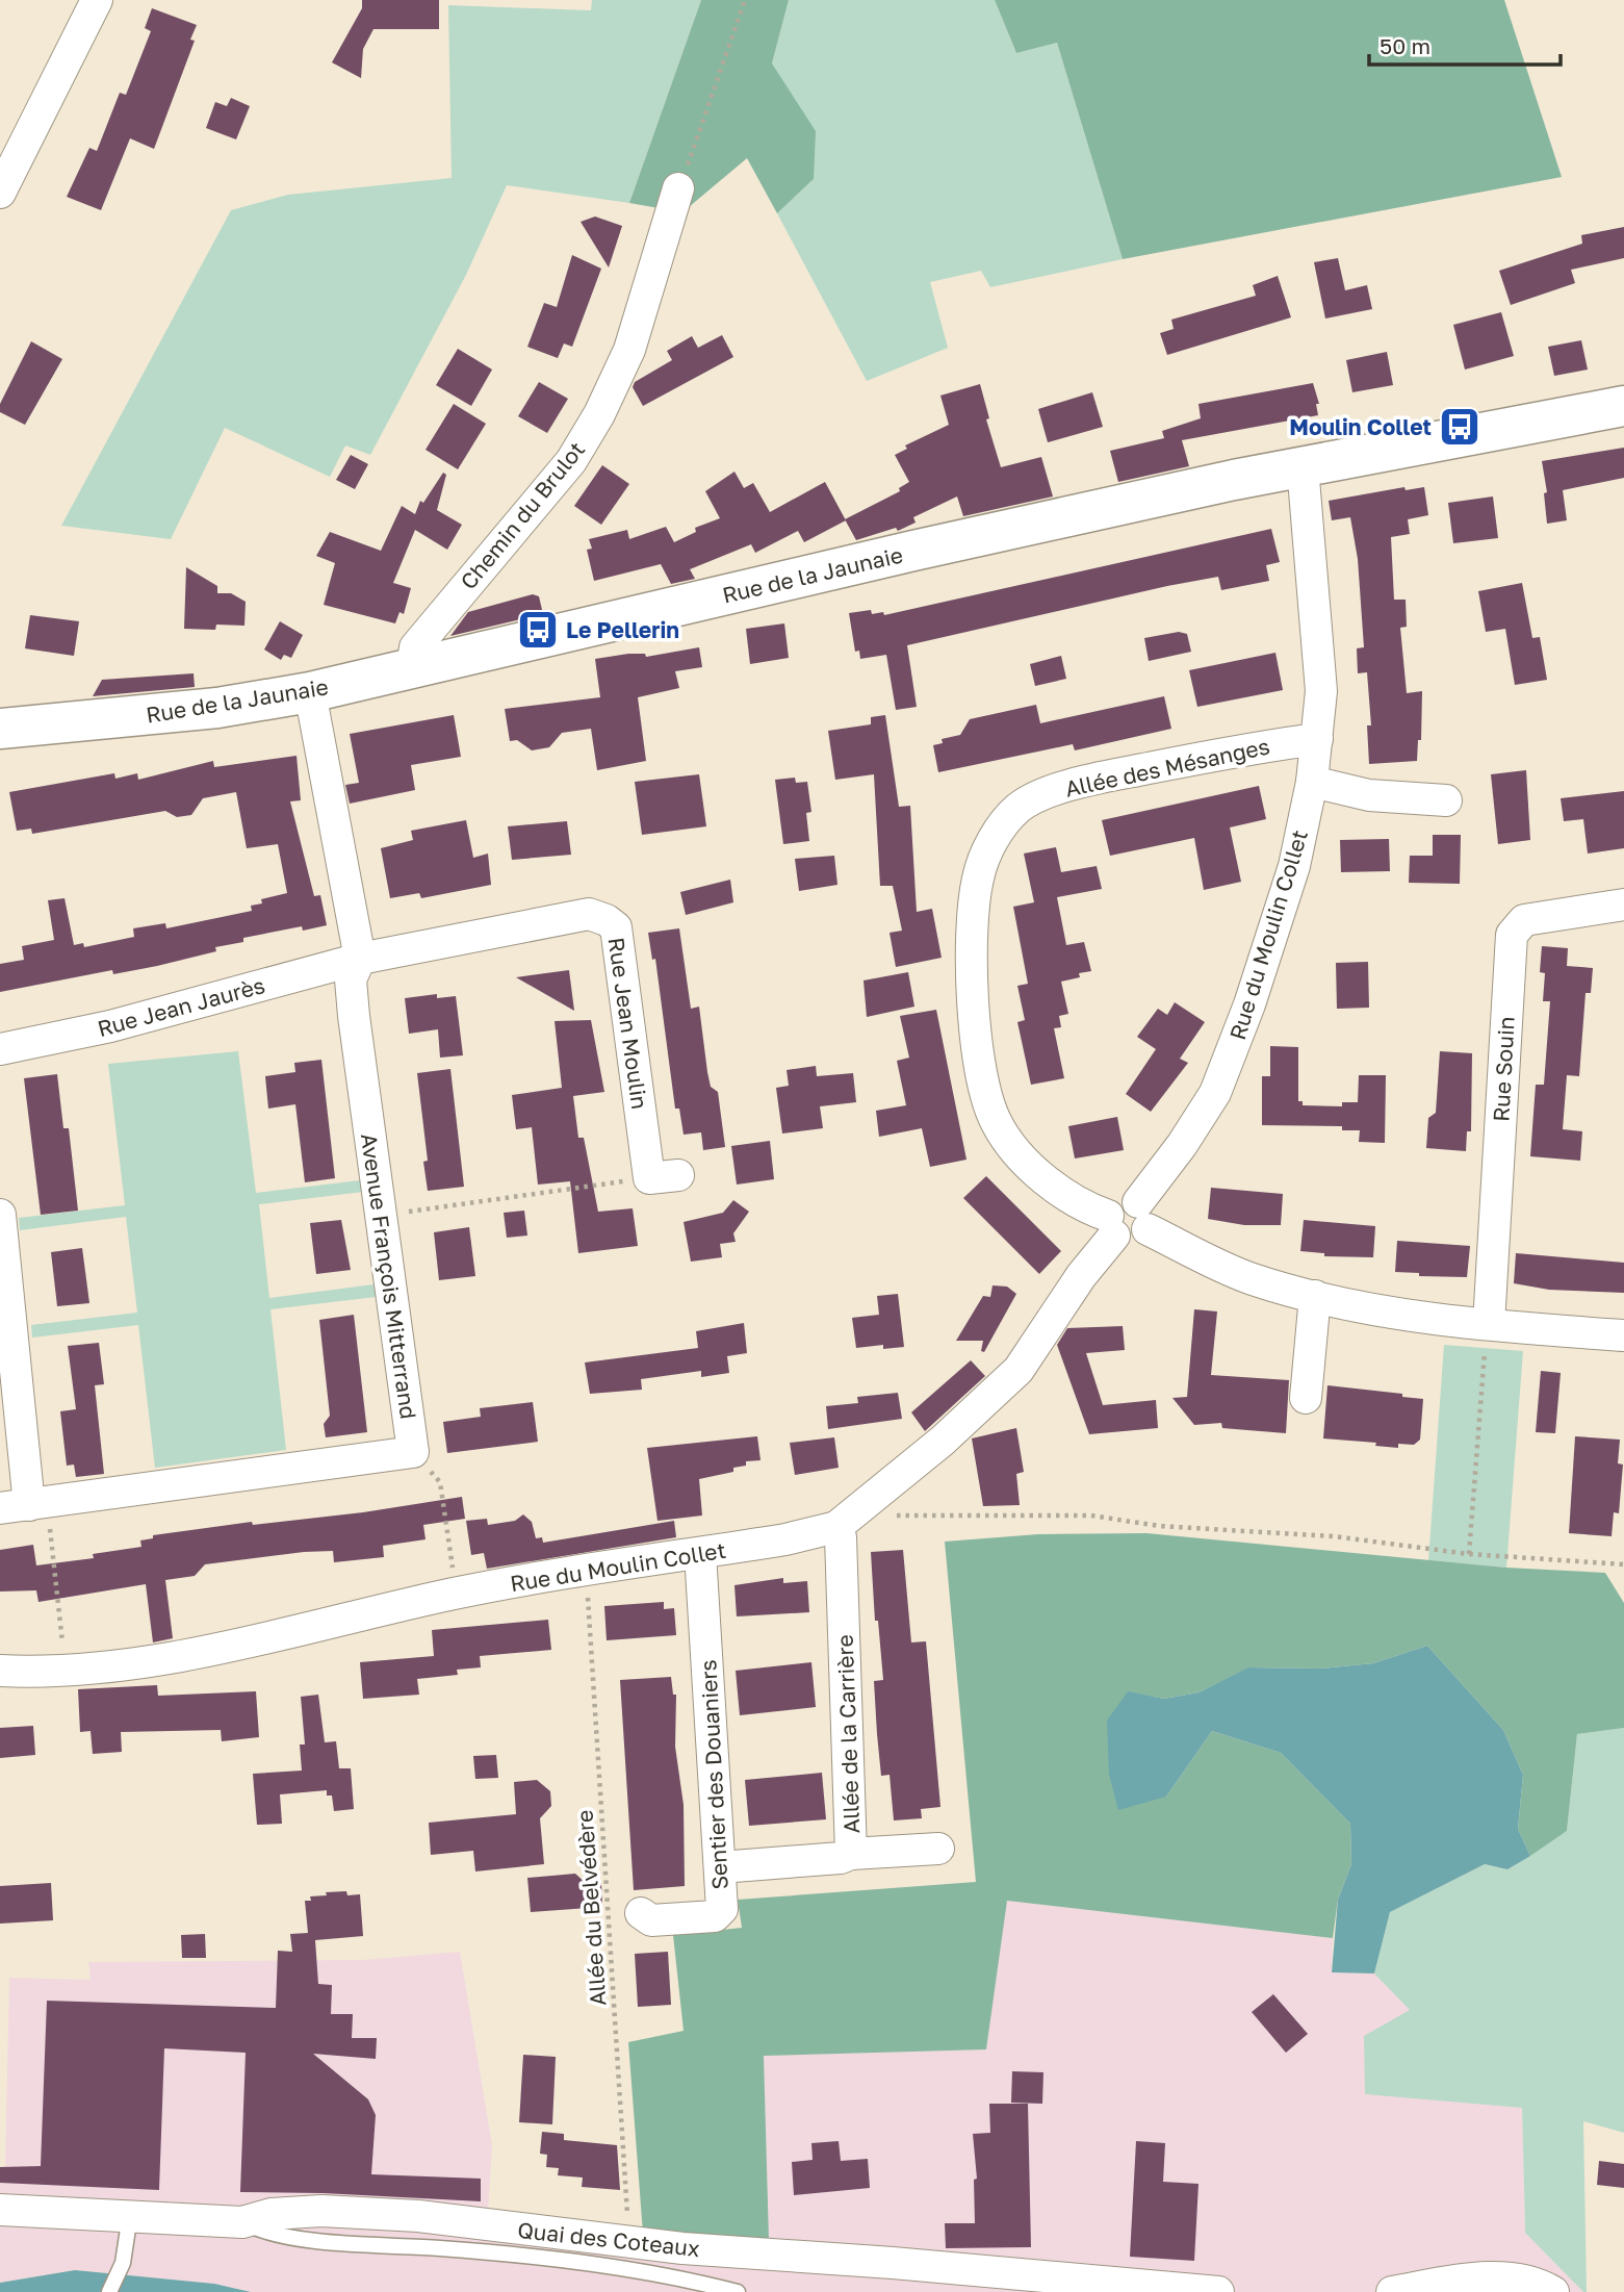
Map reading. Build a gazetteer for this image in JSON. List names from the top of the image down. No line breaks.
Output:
{"streets":{"main road":["Rue de la Jaunaie"],"street":["Chemin du Brulot","Allée des Mésanges","Rue du Moulin Collet","Rue Jean Jaurès","Rue Jean Moulin","Rue Souin","Avenue François Mitterrand","Allée de la Carrière","Sentier des Douaniers","Quai des Coteaux"],"path":["Allée du Belvédère"]},"crossings":[["Chemin du Brulot","Rue de la Jaunaie"],["Rue de la Jaunaie","Rue du Moulin Collet"],["Rue de la Jaunaie","Avenue François Mitterrand"],["Allée des Mésanges","Rue du Moulin Collet"],["Rue du Moulin Collet","Allée de la Carrière"],["Rue du Moulin Collet","Sentier des Douaniers"],["Rue du Moulin Collet","Allée du Belvédère"],["Rue Jean Jaurès","Rue Jean Moulin"],["Rue Jean Jaurès","Avenue François Mitterrand"],["Rue Jean Moulin","Avenue François Mitterrand"],["Allée de la Carrière","Sentier des Douaniers"],["Allée du Belvédère","Quai des Coteaux"]],"places":{"bus stop":["Moulin Collet","Le Pellerin"]},"scale_bar":"50 m"}
